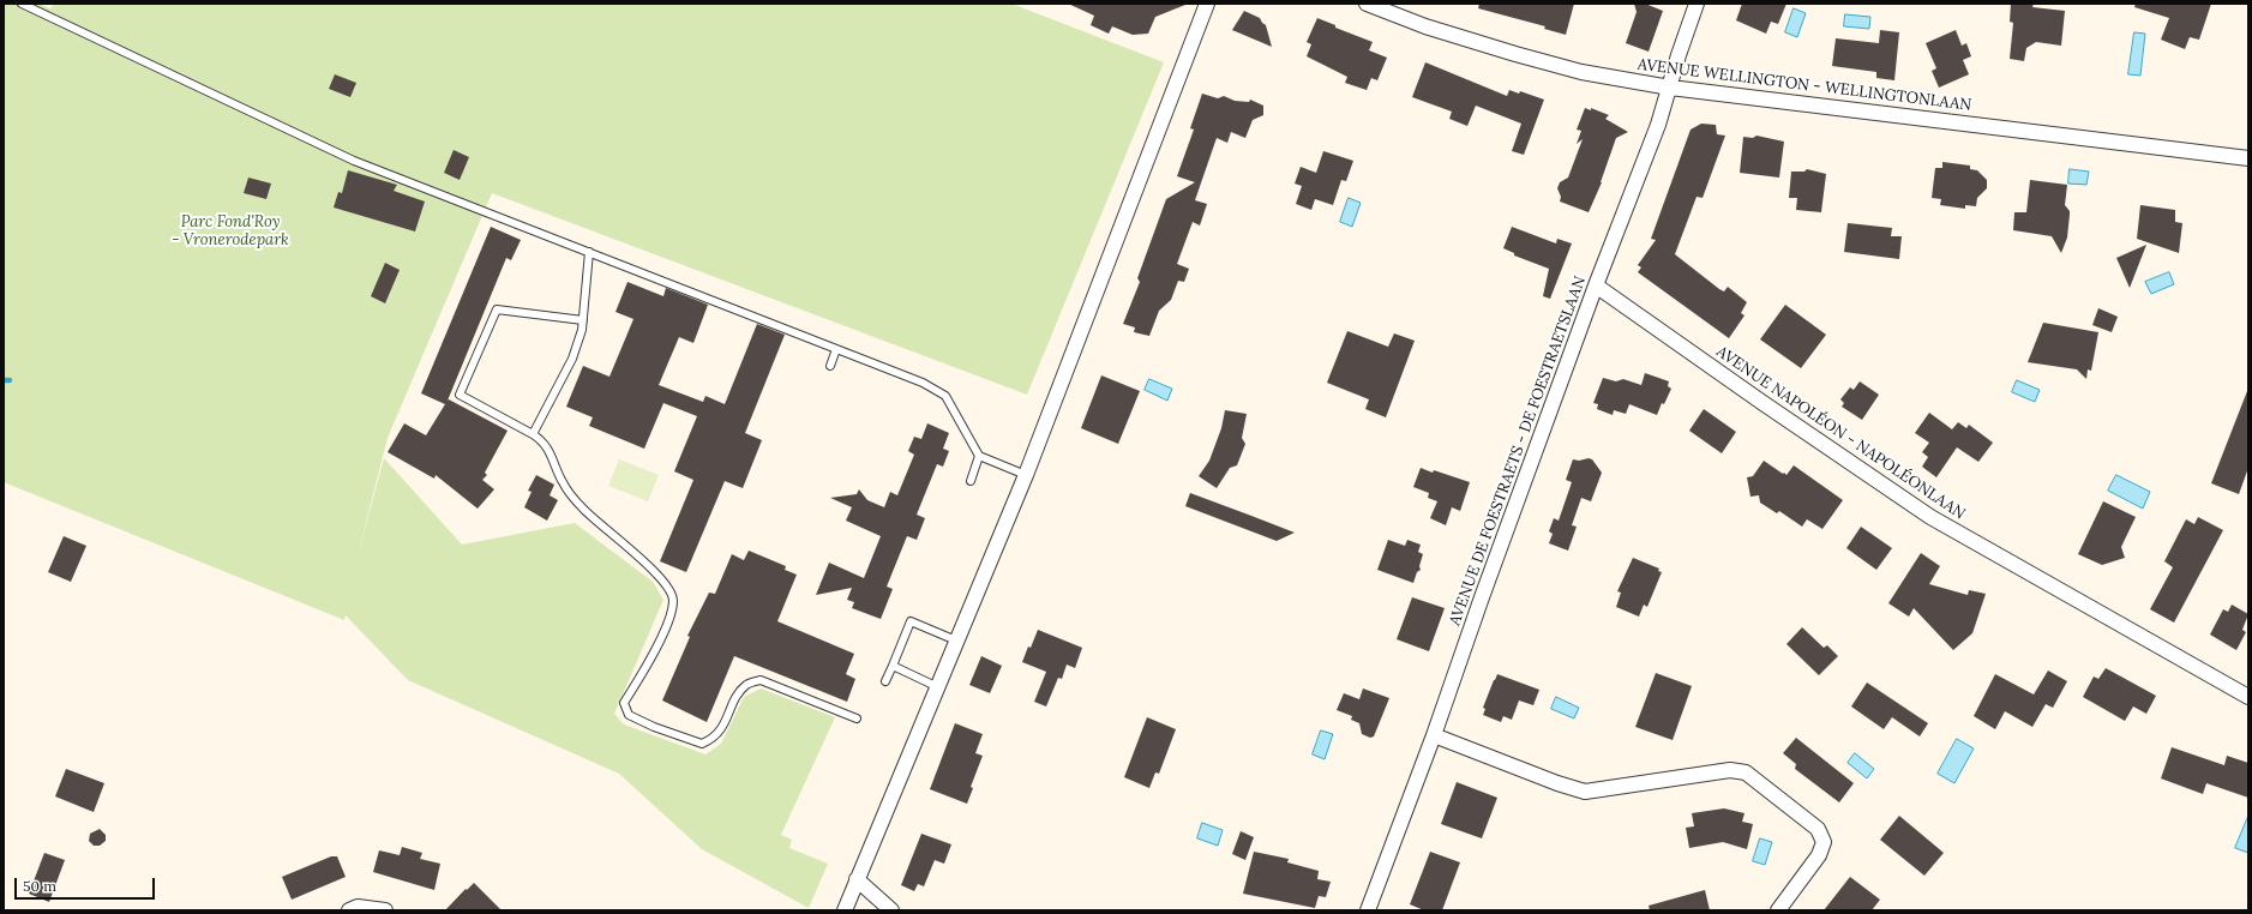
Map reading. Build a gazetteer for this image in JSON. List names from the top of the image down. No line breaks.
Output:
{"streets":{"street":["AVENUE WELLINGTON - WELLINGTONLAAN","AVENUE NAPOLÉON - NAPOLÉONLAAN","AVENUE DE FOESTRAETS - DE FOESTRAETSLAAN"]},"crossings":[["AVENUE WELLINGTON - WELLINGTONLAAN","AVENUE DE FOESTRAETS - DE FOESTRAETSLAAN"],["AVENUE NAPOLÉON - NAPOLÉONLAAN","AVENUE DE FOESTRAETS - DE FOESTRAETSLAAN"]],"parks":["Parc Fond'Roy - Vronerodepark"],"scale_bar":"50 m"}
